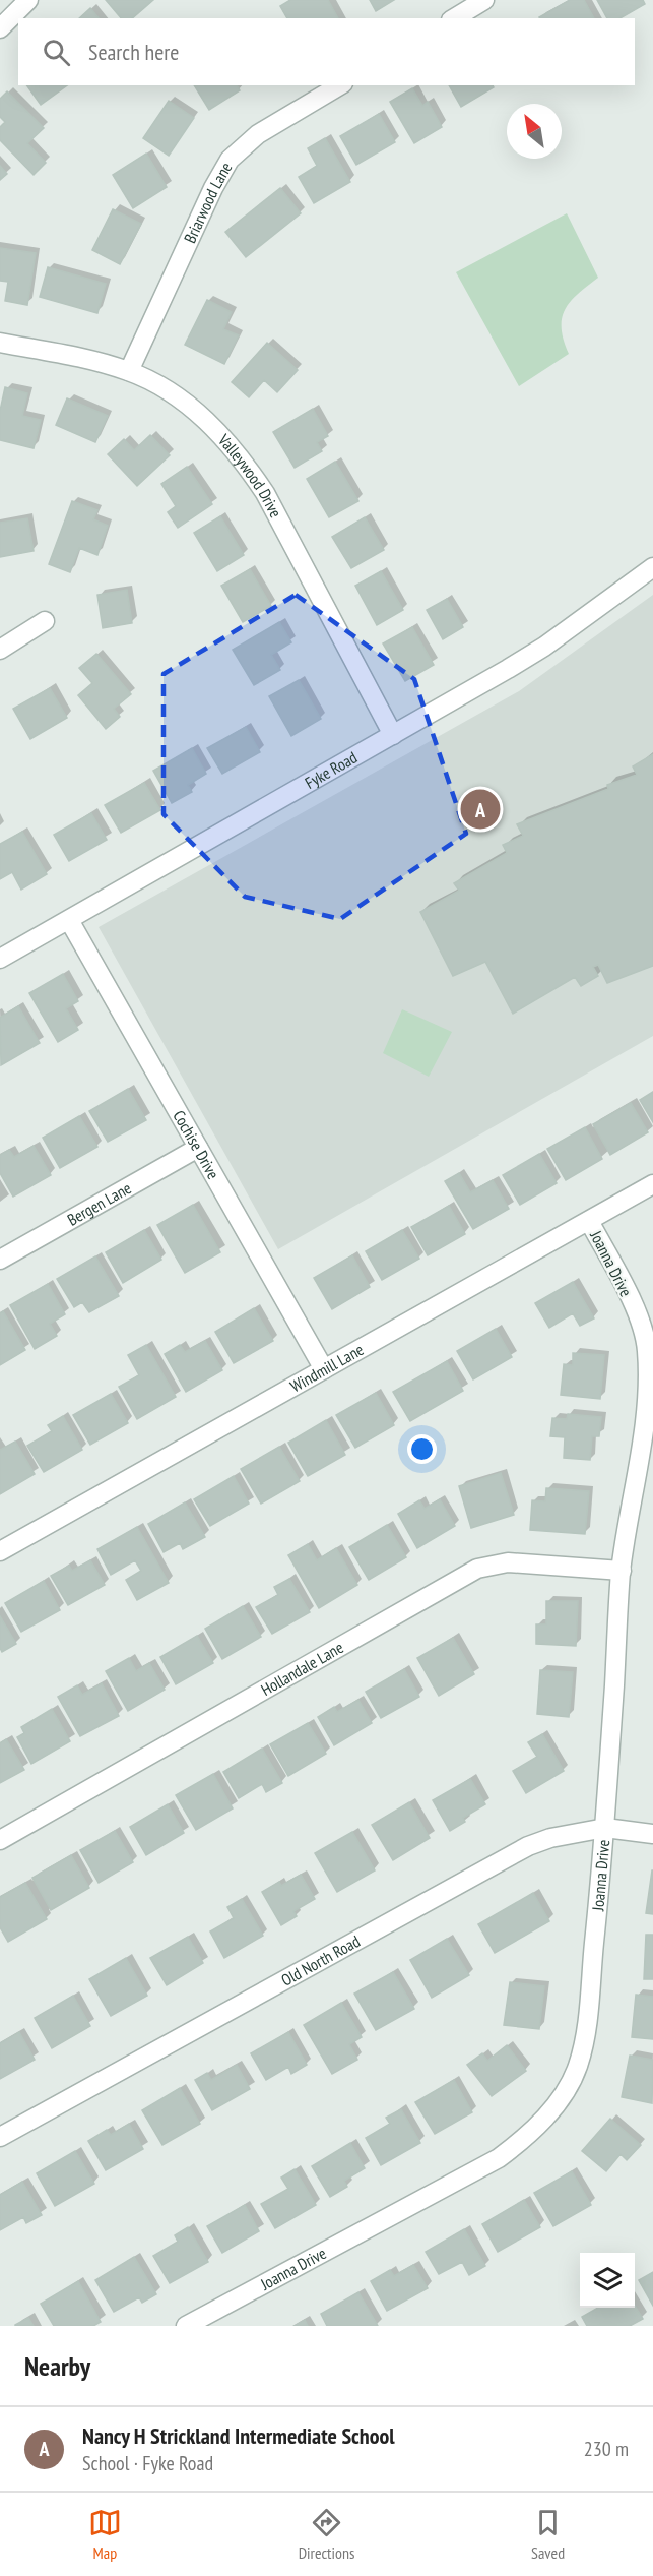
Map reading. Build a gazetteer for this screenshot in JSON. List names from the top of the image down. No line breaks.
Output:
{"streets":{"street":["Briarwood Lane","Valleywood Drive","Fyke Road","Cochise Drive","Bergen Lane","Joanna Drive","Windmill Lane","Hollandale Lane","Old North Road"]},"crossings":[["Briarwood Lane","Valleywood Drive"],["Valleywood Drive","Fyke Road"],["Fyke Road","Cochise Drive"],["Cochise Drive","Bergen Lane"],["Cochise Drive","Windmill Lane"],["Joanna Drive","Windmill Lane"],["Joanna Drive","Hollandale Lane"],["Joanna Drive","Old North Road"]],"north":"top left","page":{"search":"Search here","pins":"A","heading":"Nearby","list":[{"mark":"A","name":"Nancy H Strickland Intermediate School","note":"School · Fyke Road","value":"230 m"}],"nav":["Map","Directions","Saved"]}}
